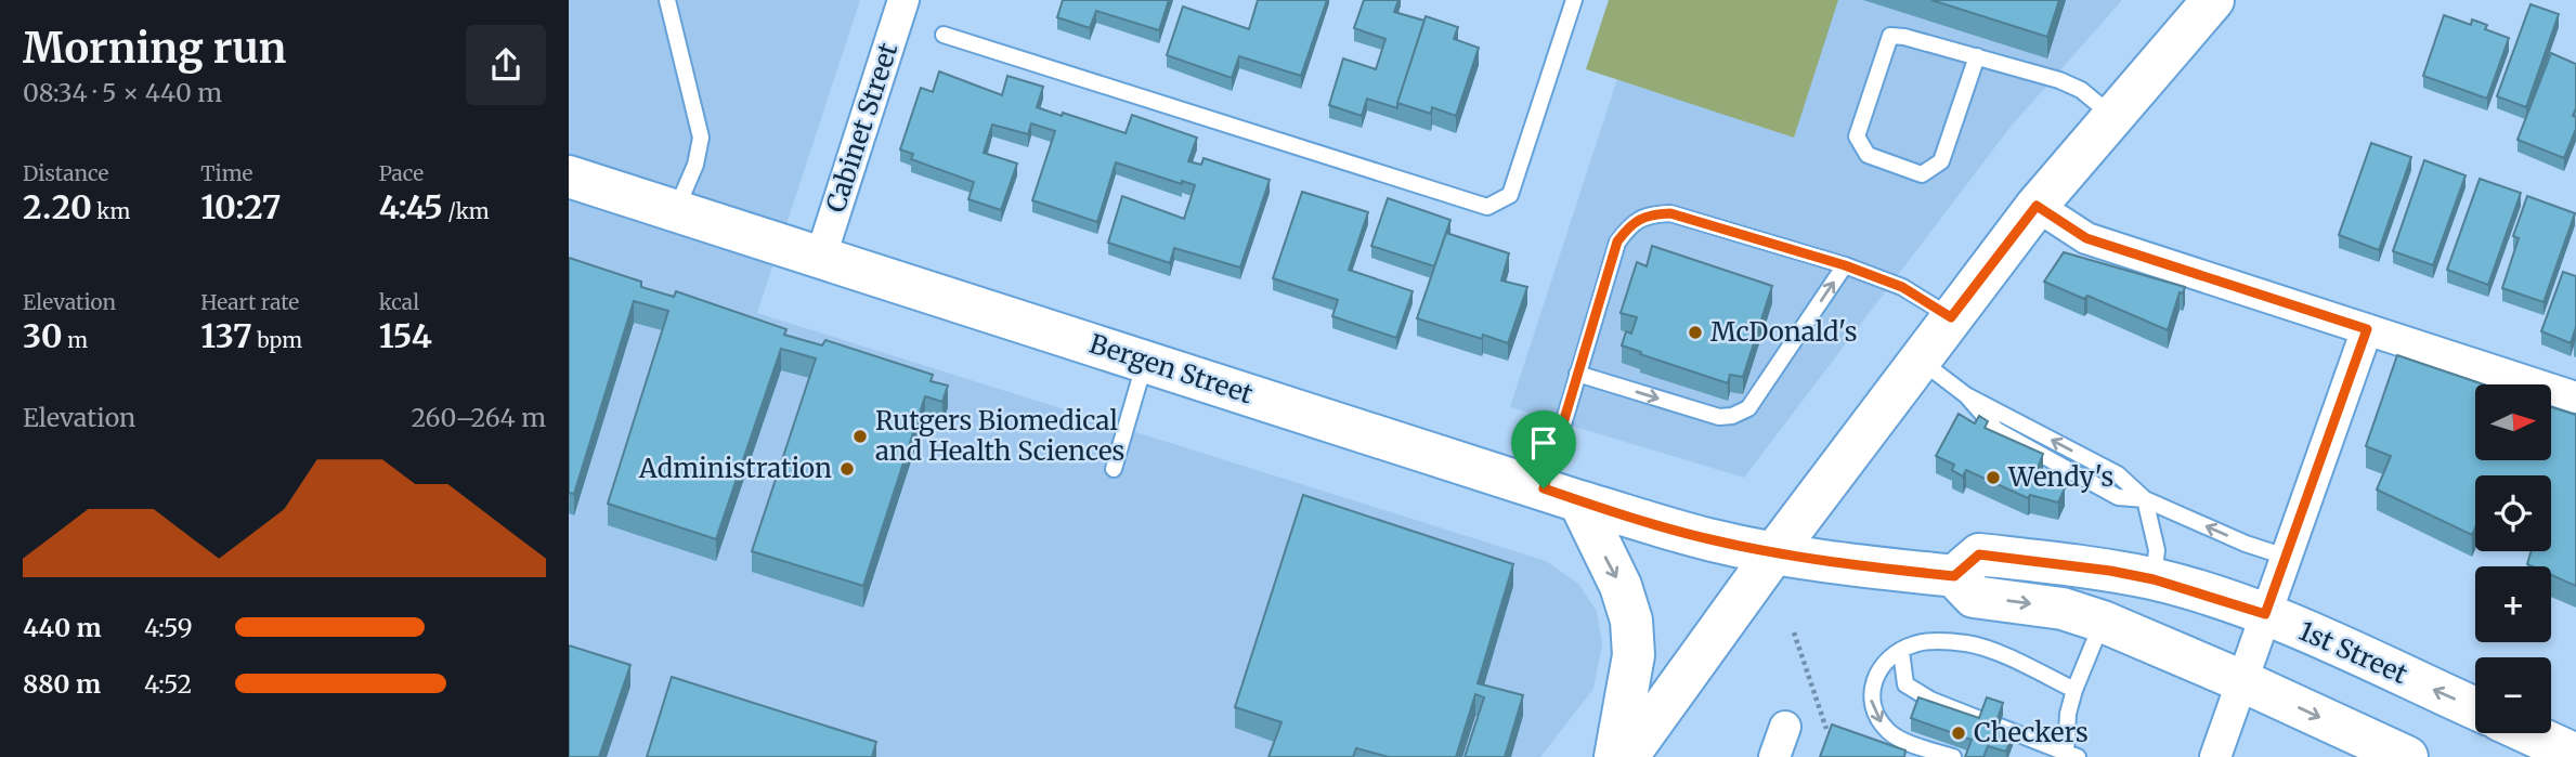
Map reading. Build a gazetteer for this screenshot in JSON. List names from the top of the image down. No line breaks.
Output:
{"streets":{"main road":["Bergen Street","1st Street"],"street":["Cabinet Street"]},"crossings":[["Cabinet Street","Bergen Street"]],"places":["McDonald's","Rutgers Biomedical and Health Sciences","Administration","Wendy's","Checkers"],"north":"right","page":{"heading":["Morning run","08:34 · 5 × 440 m"],"stats":[["Distance","2.20 km"],["Time","10:27"],["Pace","4:45 /km"],["Elevation","30 m"],["Heart rate","137 bpm"],["kcal","154"]],"map_buttons":["+","−"],"chart":["Elevation","260–264 m"],"list":[{"name":"440 m","note":"4:59"},{"name":"880 m","note":"4:52"}]}}
